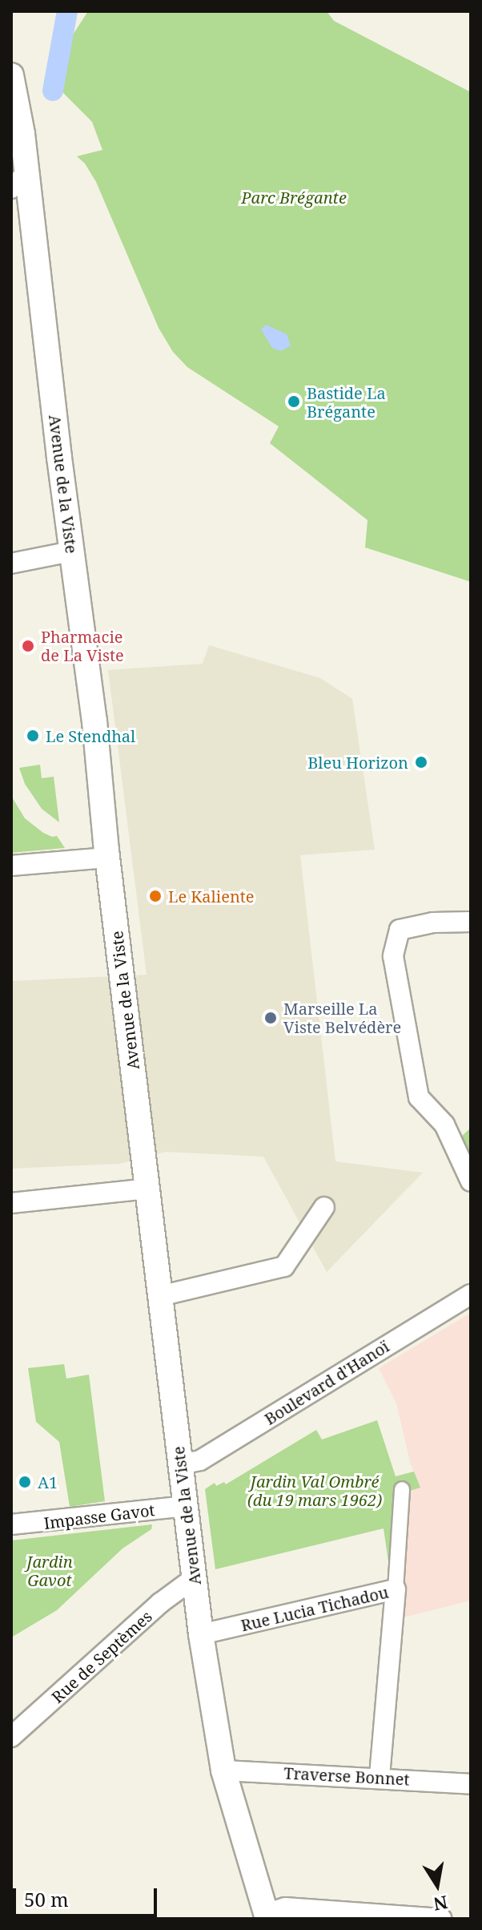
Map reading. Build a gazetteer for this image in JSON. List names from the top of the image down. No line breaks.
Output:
{"streets":{"street":["Avenue de la Viste","Boulevard d'Hanoï","Impasse Gavot","Rue Lucia Tichadou","Rue de Septèmes","Traverse Bonnet"]},"crossings":[["Avenue de la Viste","Boulevard d'Hanoï"],["Avenue de la Viste","Impasse Gavot"],["Avenue de la Viste","Rue Lucia Tichadou"],["Avenue de la Viste","Rue de Septèmes"],["Avenue de la Viste","Traverse Bonnet"],["Rue Lucia Tichadou","Traverse Bonnet"]],"parks":["Parc Brégante","Jardin Val Ombré (du 19 mars 1962)","Jardin Gavot"],"places":["Bastide La Brégante","Pharmacie de La Viste","Le Stendhal","Bleu Horizon","Le Kaliente","Marseille La Viste Belvédère","A1"],"scale_bar":"50 m","north":"bottom"}
